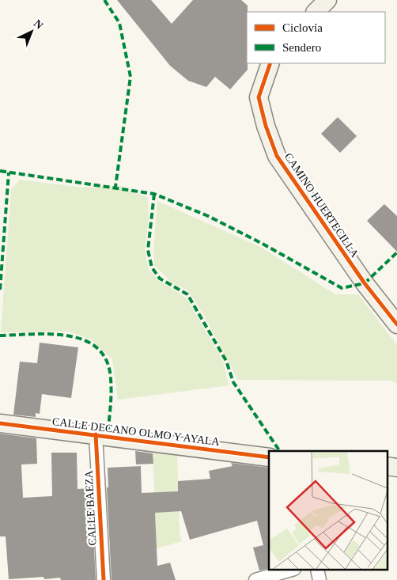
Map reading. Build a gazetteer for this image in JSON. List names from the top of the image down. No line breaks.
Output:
{"streets":{"street":["CAMINO HUERTECILLA","CALLE DECANO OLMO Y AYALA","CALLE BAEZA"]},"crossings":[["CALLE DECANO OLMO Y AYALA","CALLE BAEZA"]],"legend":["Ciclovía","Sendero"],"north":"top right"}
